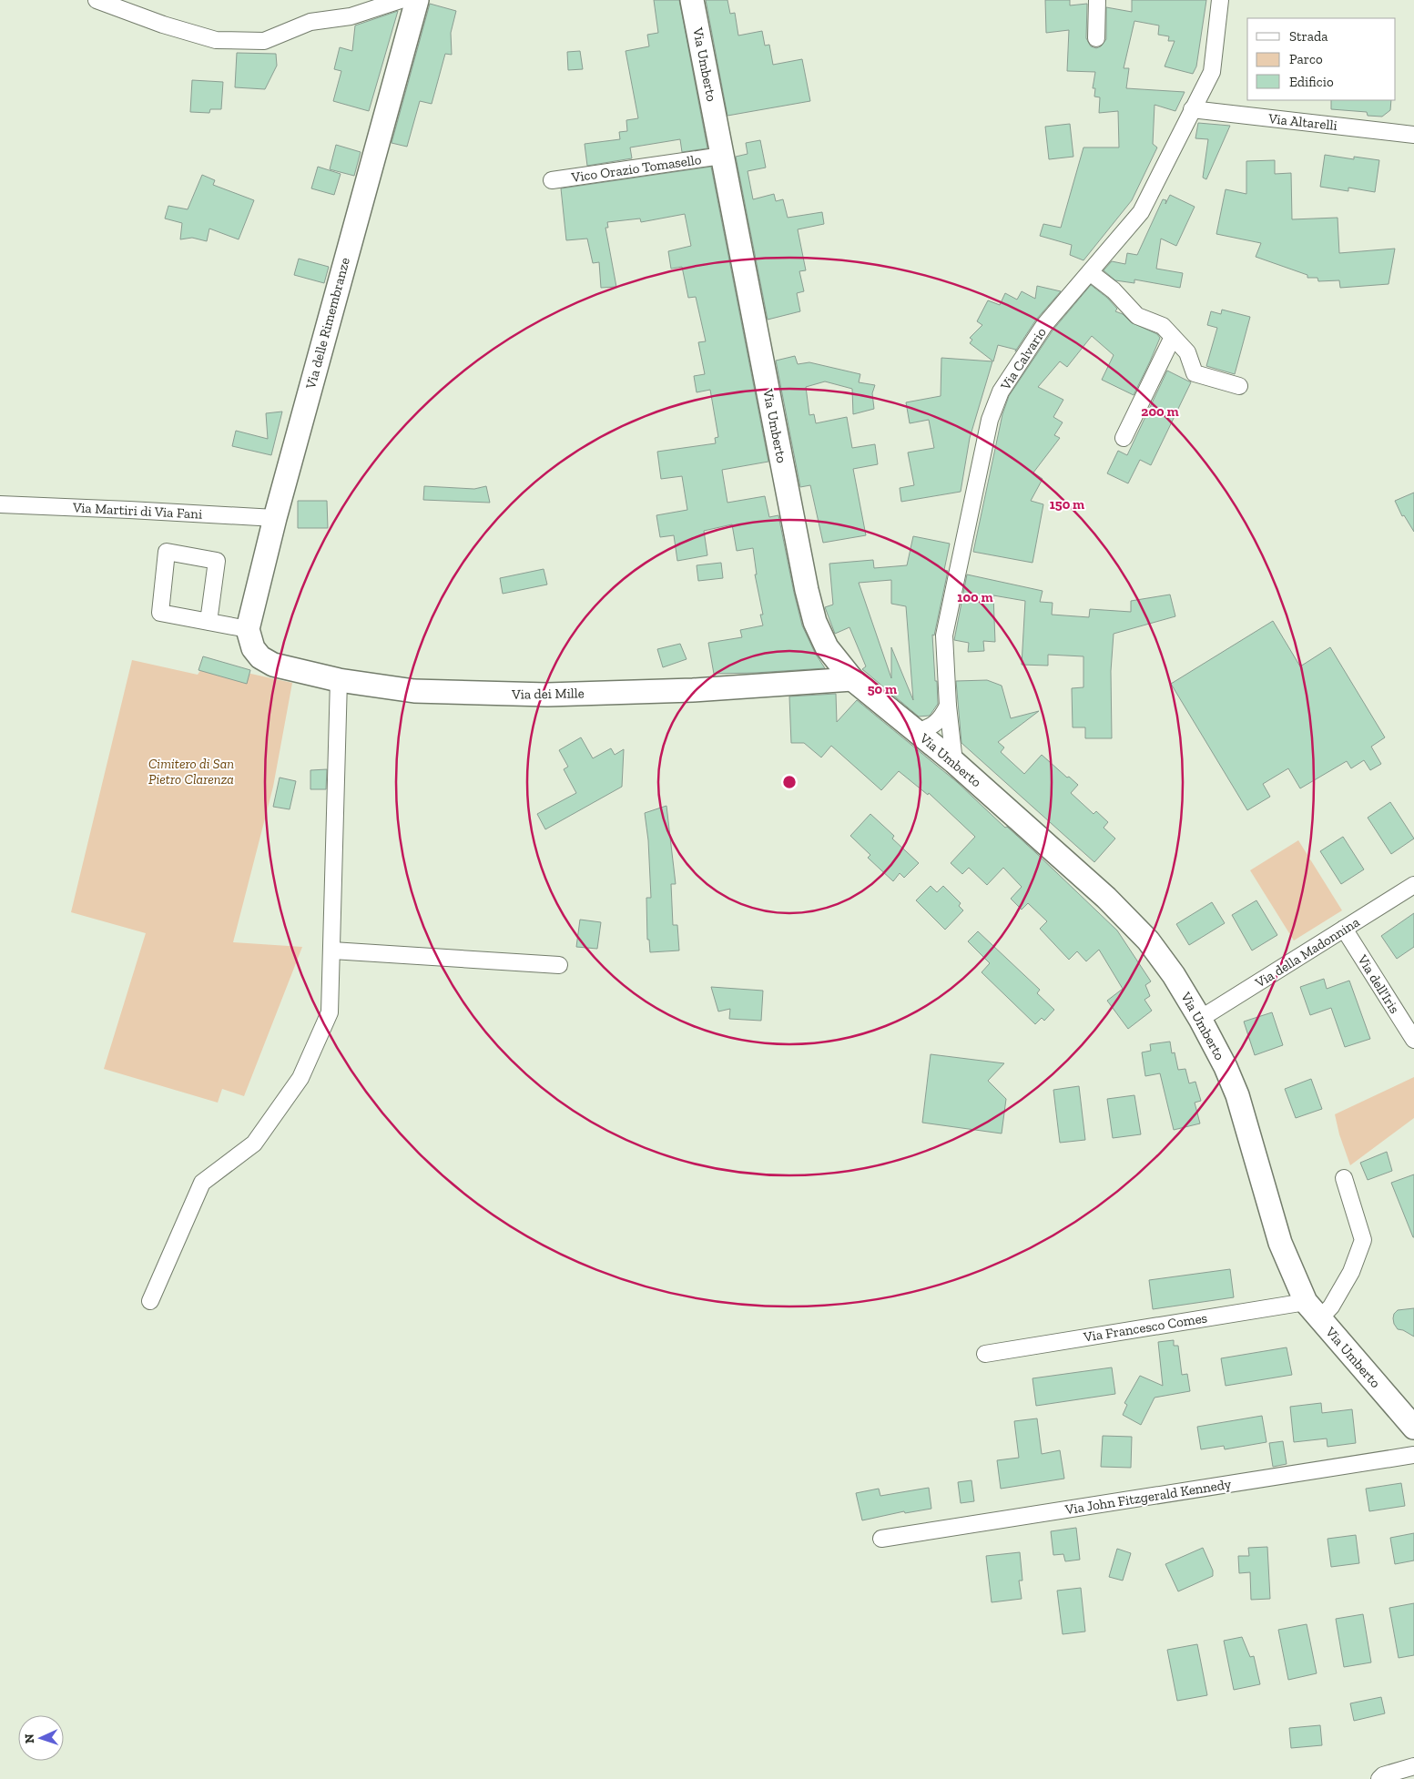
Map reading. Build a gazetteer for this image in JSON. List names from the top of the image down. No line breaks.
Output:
{"streets":{"main road":["Via Umberto","Via delle Rimembranze","Via dei Mille"],"street":["Via Altarelli","Vico Orazio Tomasello","Via Calvario","Via Martiri di Via Fani","Via della Madonnina","Via dell'Iris","Via Francesco Comes","Via John Fitzgerald Kennedy"]},"crossings":[["Via Umberto","Vico Orazio Tomasello"],["Via Umberto","Via Calvario"],["Via Umberto","Via dei Mille"],["Via Umberto","Via della Madonnina"],["Via Umberto","Via Francesco Comes"],["Via Altarelli","Via Calvario"],["Via delle Rimembranze","Via Martiri di Via Fani"],["Via delle Rimembranze","Via dei Mille"],["Via della Madonnina","Via dell'Iris"]],"parks":["Cimitero di San Pietro Clarenza"],"legend":["Strada","Parco","Edificio"],"north":"left","rings":["200 m","150 m","100 m","50 m"]}
